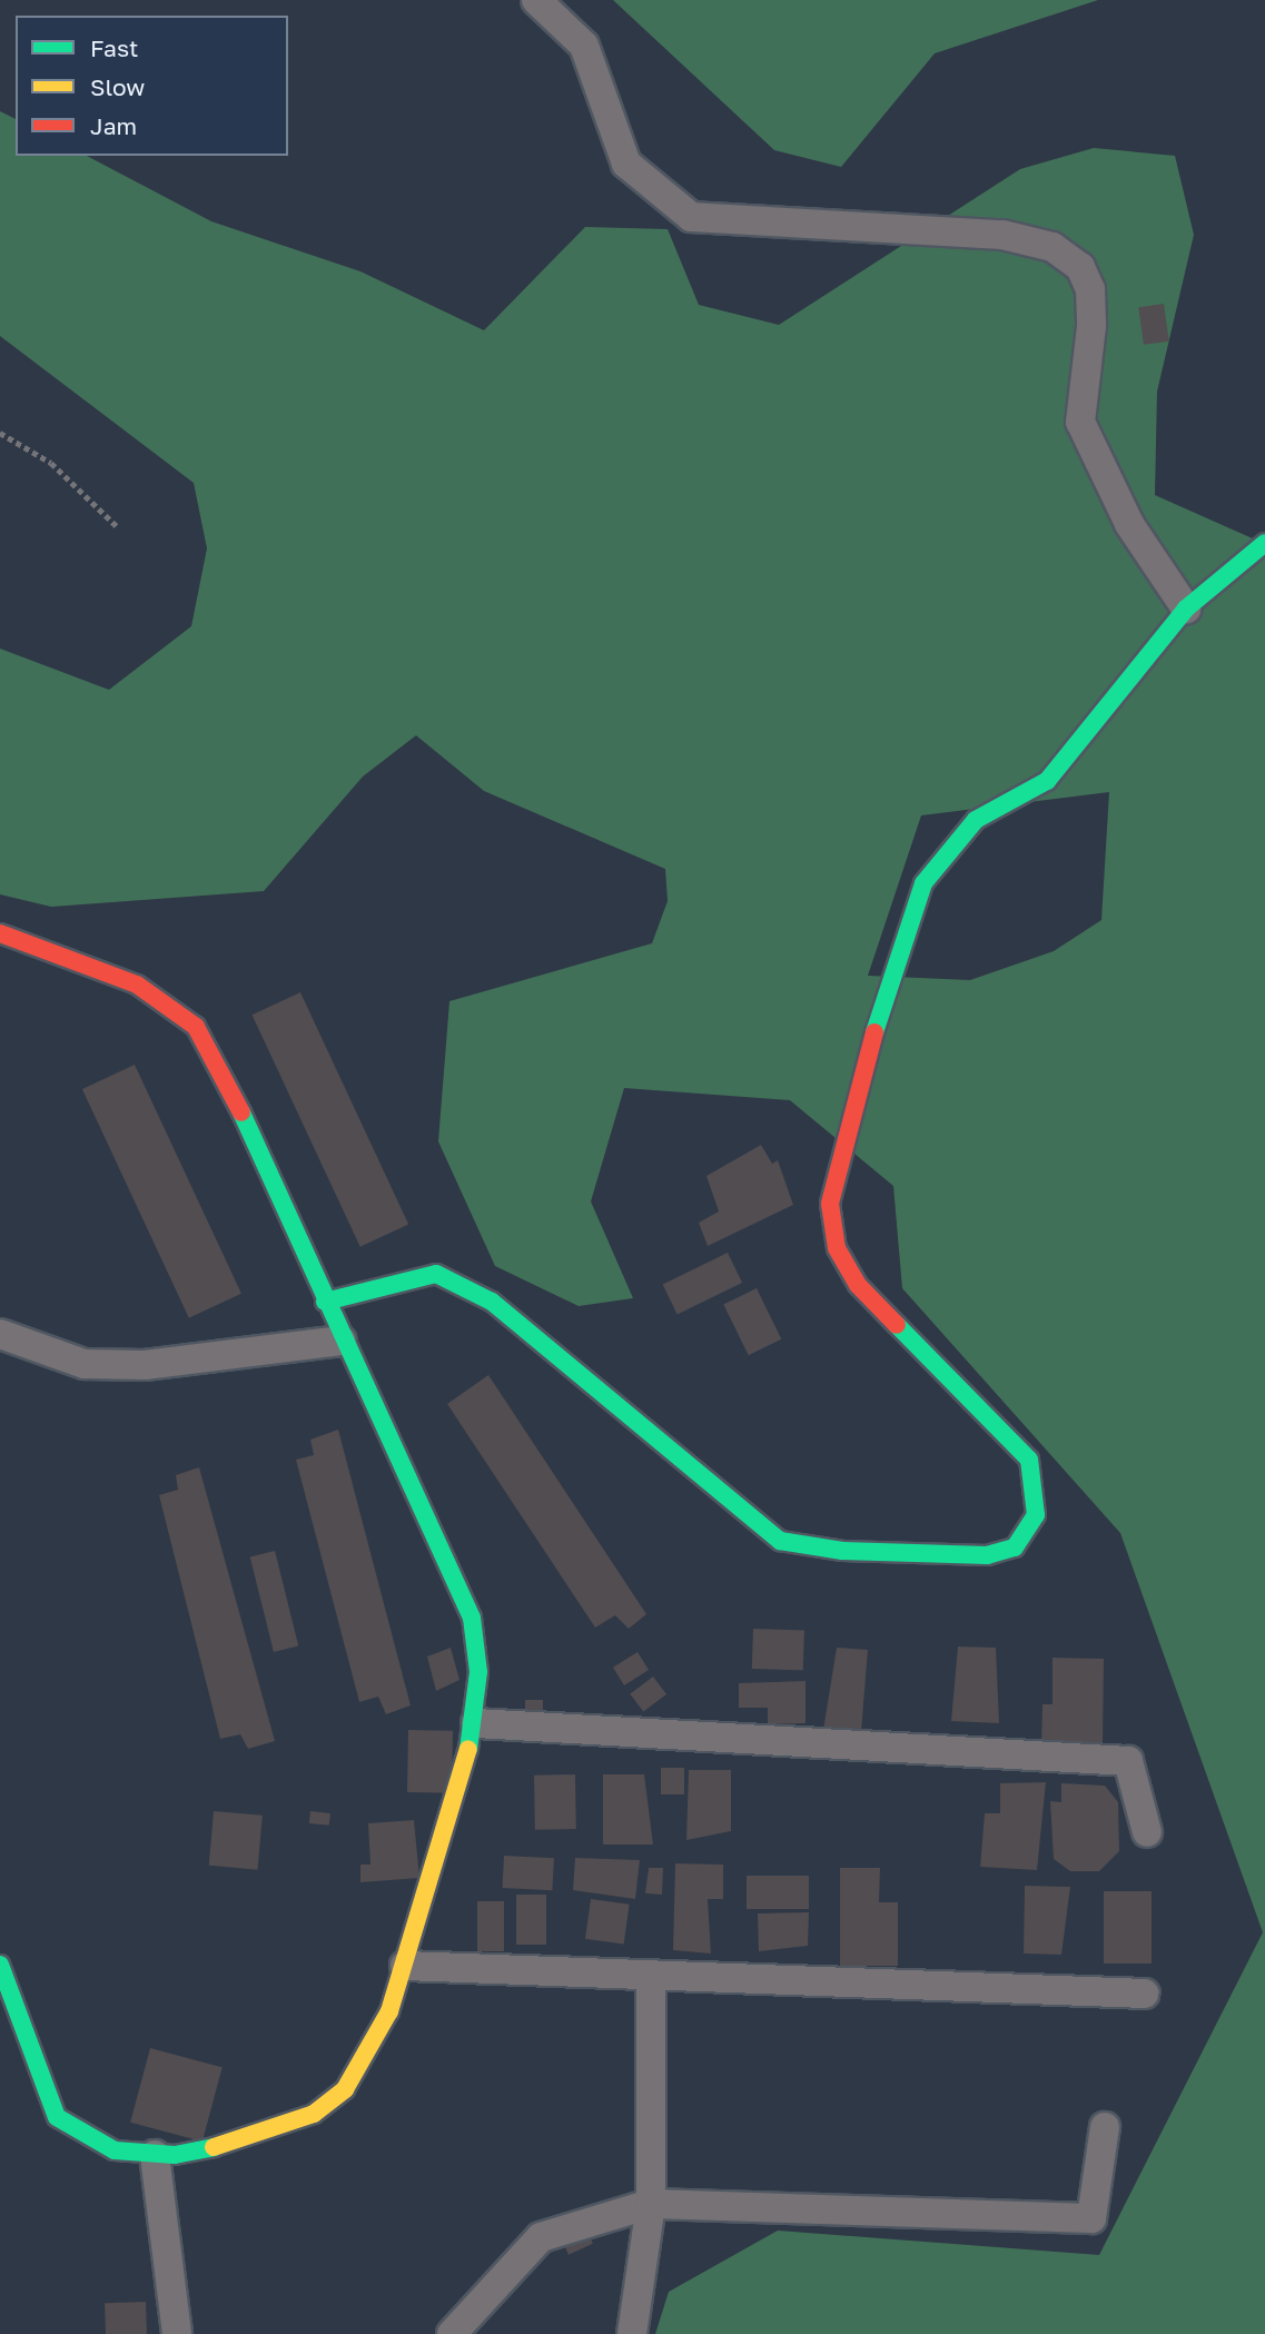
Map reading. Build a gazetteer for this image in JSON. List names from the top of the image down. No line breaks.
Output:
{"legend":["Fast","Slow","Jam"]}
